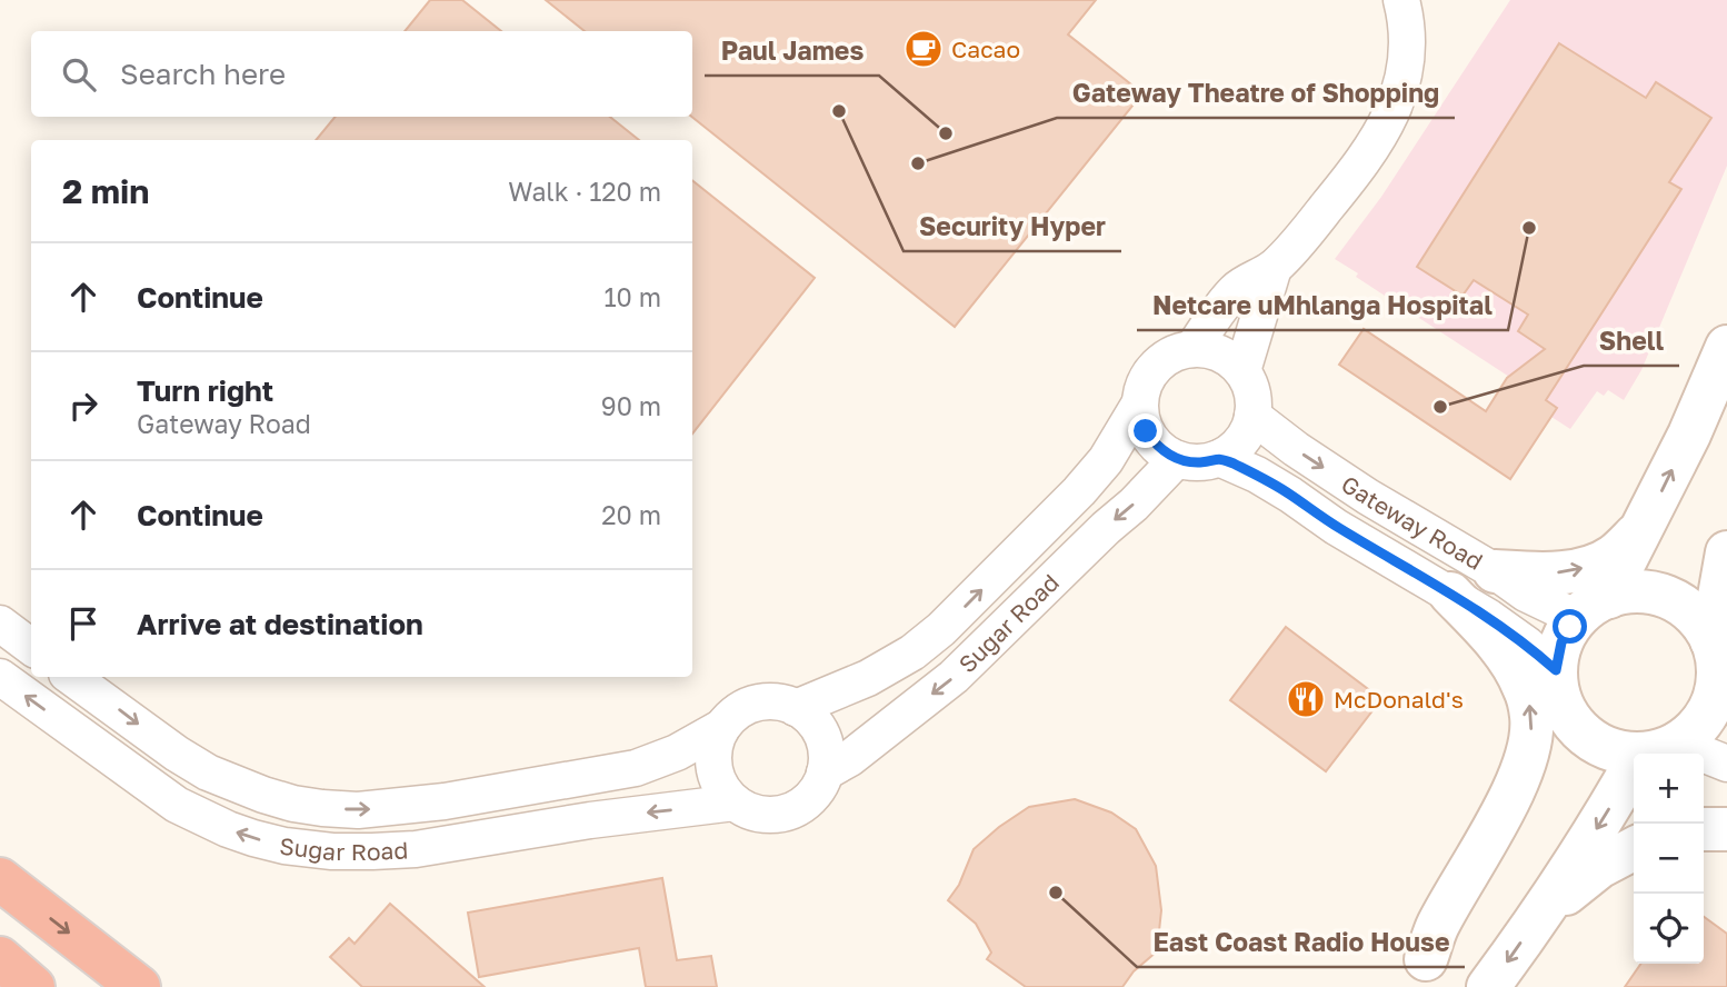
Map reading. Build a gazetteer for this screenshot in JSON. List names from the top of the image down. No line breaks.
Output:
{"streets":{"street":["Gateway Road","Sugar Road"]},"crossings":[["Gateway Road","Sugar Road"]],"places":{"cafe":["Cacao"],"other":["Security Hyper","Paul James","Gateway Theatre of Shopping","Netcare uMhlanga Hospital","Shell","East Coast Radio House"],"restaurant":["McDonald's"]},"page":{"search":"Search here","heading":["2 min","Walk · 120 m"],"list":[["Continue","10 m"],["Turn right","Gateway Road","90 m"],["Continue","20 m"],"Arrive at destination"],"map_buttons":["+","−"]}}
